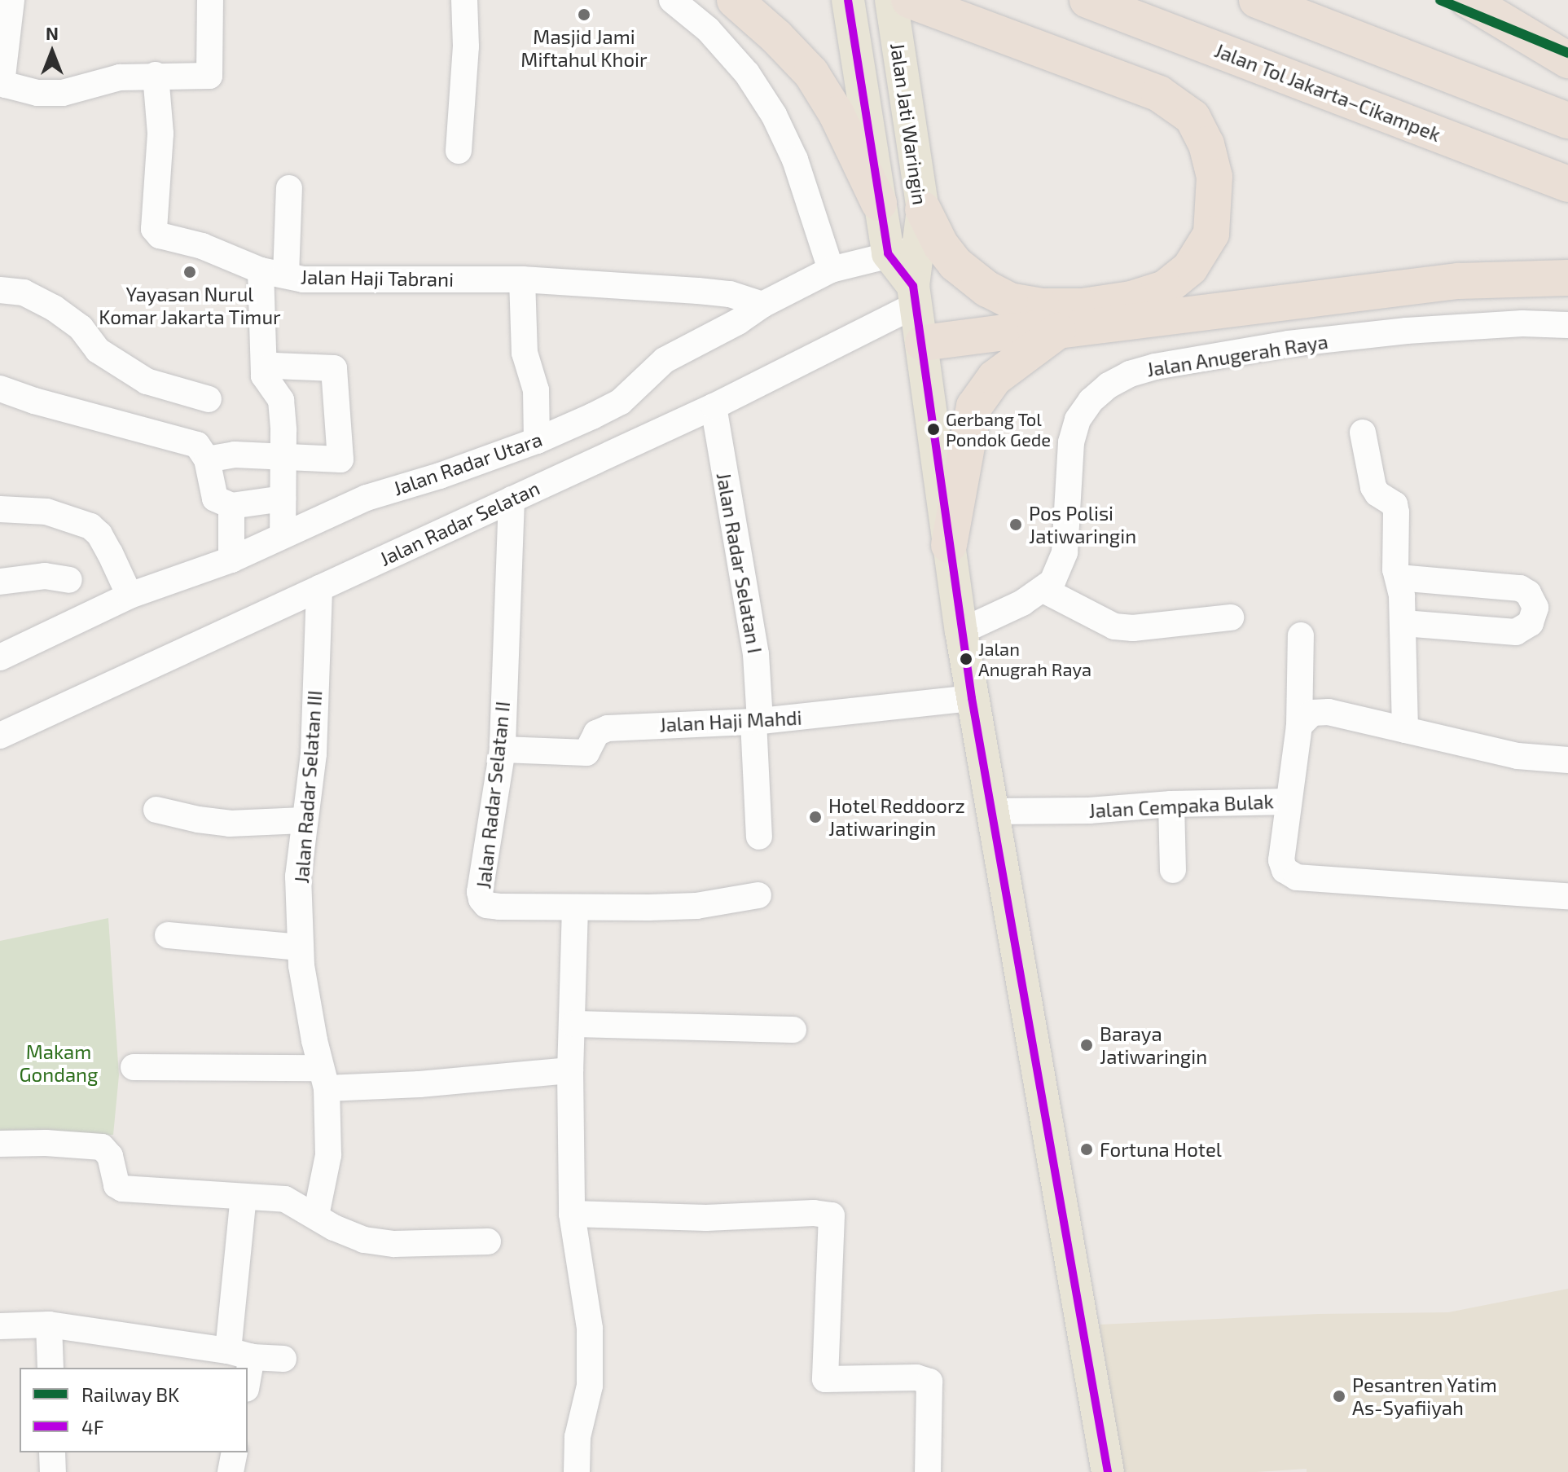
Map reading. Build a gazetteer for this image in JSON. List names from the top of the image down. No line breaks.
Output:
{"streets":{"highway":["Jalan Tol Jakarta–Cikampek"],"main road":["Jalan Jati Waringin"],"street":["Jalan Haji Tabrani","Jalan Anugerah Raya","Jalan Radar Utara","Jalan Radar Selatan","Jalan Radar Selatan I","Jalan Haji Mahdi","Jalan Radar Selatan III","Jalan Radar Selatan II","Jalan Cempaka Bulak"]},"crossings":[["Jalan Jati Waringin","Jalan Radar Utara"],["Jalan Jati Waringin","Jalan Radar Selatan"],["Jalan Jati Waringin","Jalan Haji Mahdi"],["Jalan Jati Waringin","Jalan Cempaka Bulak"],["Jalan Haji Tabrani","Jalan Radar Utara"],["Jalan Radar Selatan","Jalan Radar Selatan I"],["Jalan Radar Selatan","Jalan Radar Selatan III"],["Jalan Radar Selatan","Jalan Radar Selatan II"],["Jalan Radar Selatan I","Jalan Haji Mahdi"],["Jalan Haji Mahdi","Jalan Radar Selatan II"]],"parks":["Makam Gondang"],"places":["Masjid Jami Miftahul Khoir","Yayasan Nurul Komar Jakarta Timur","Gerbang Tol Pondok Gede","Pos Polisi Jatiwaringin","Jalan Anugrah Raya","Hotel Reddoorz Jatiwaringin","Baraya Jatiwaringin","Fortuna Hotel","Pesantren Yatim As-Syafiiyah"],"lines":["rail line BK","transit line 4F"],"legend":["Railway BK","4F"],"north":"top"}
